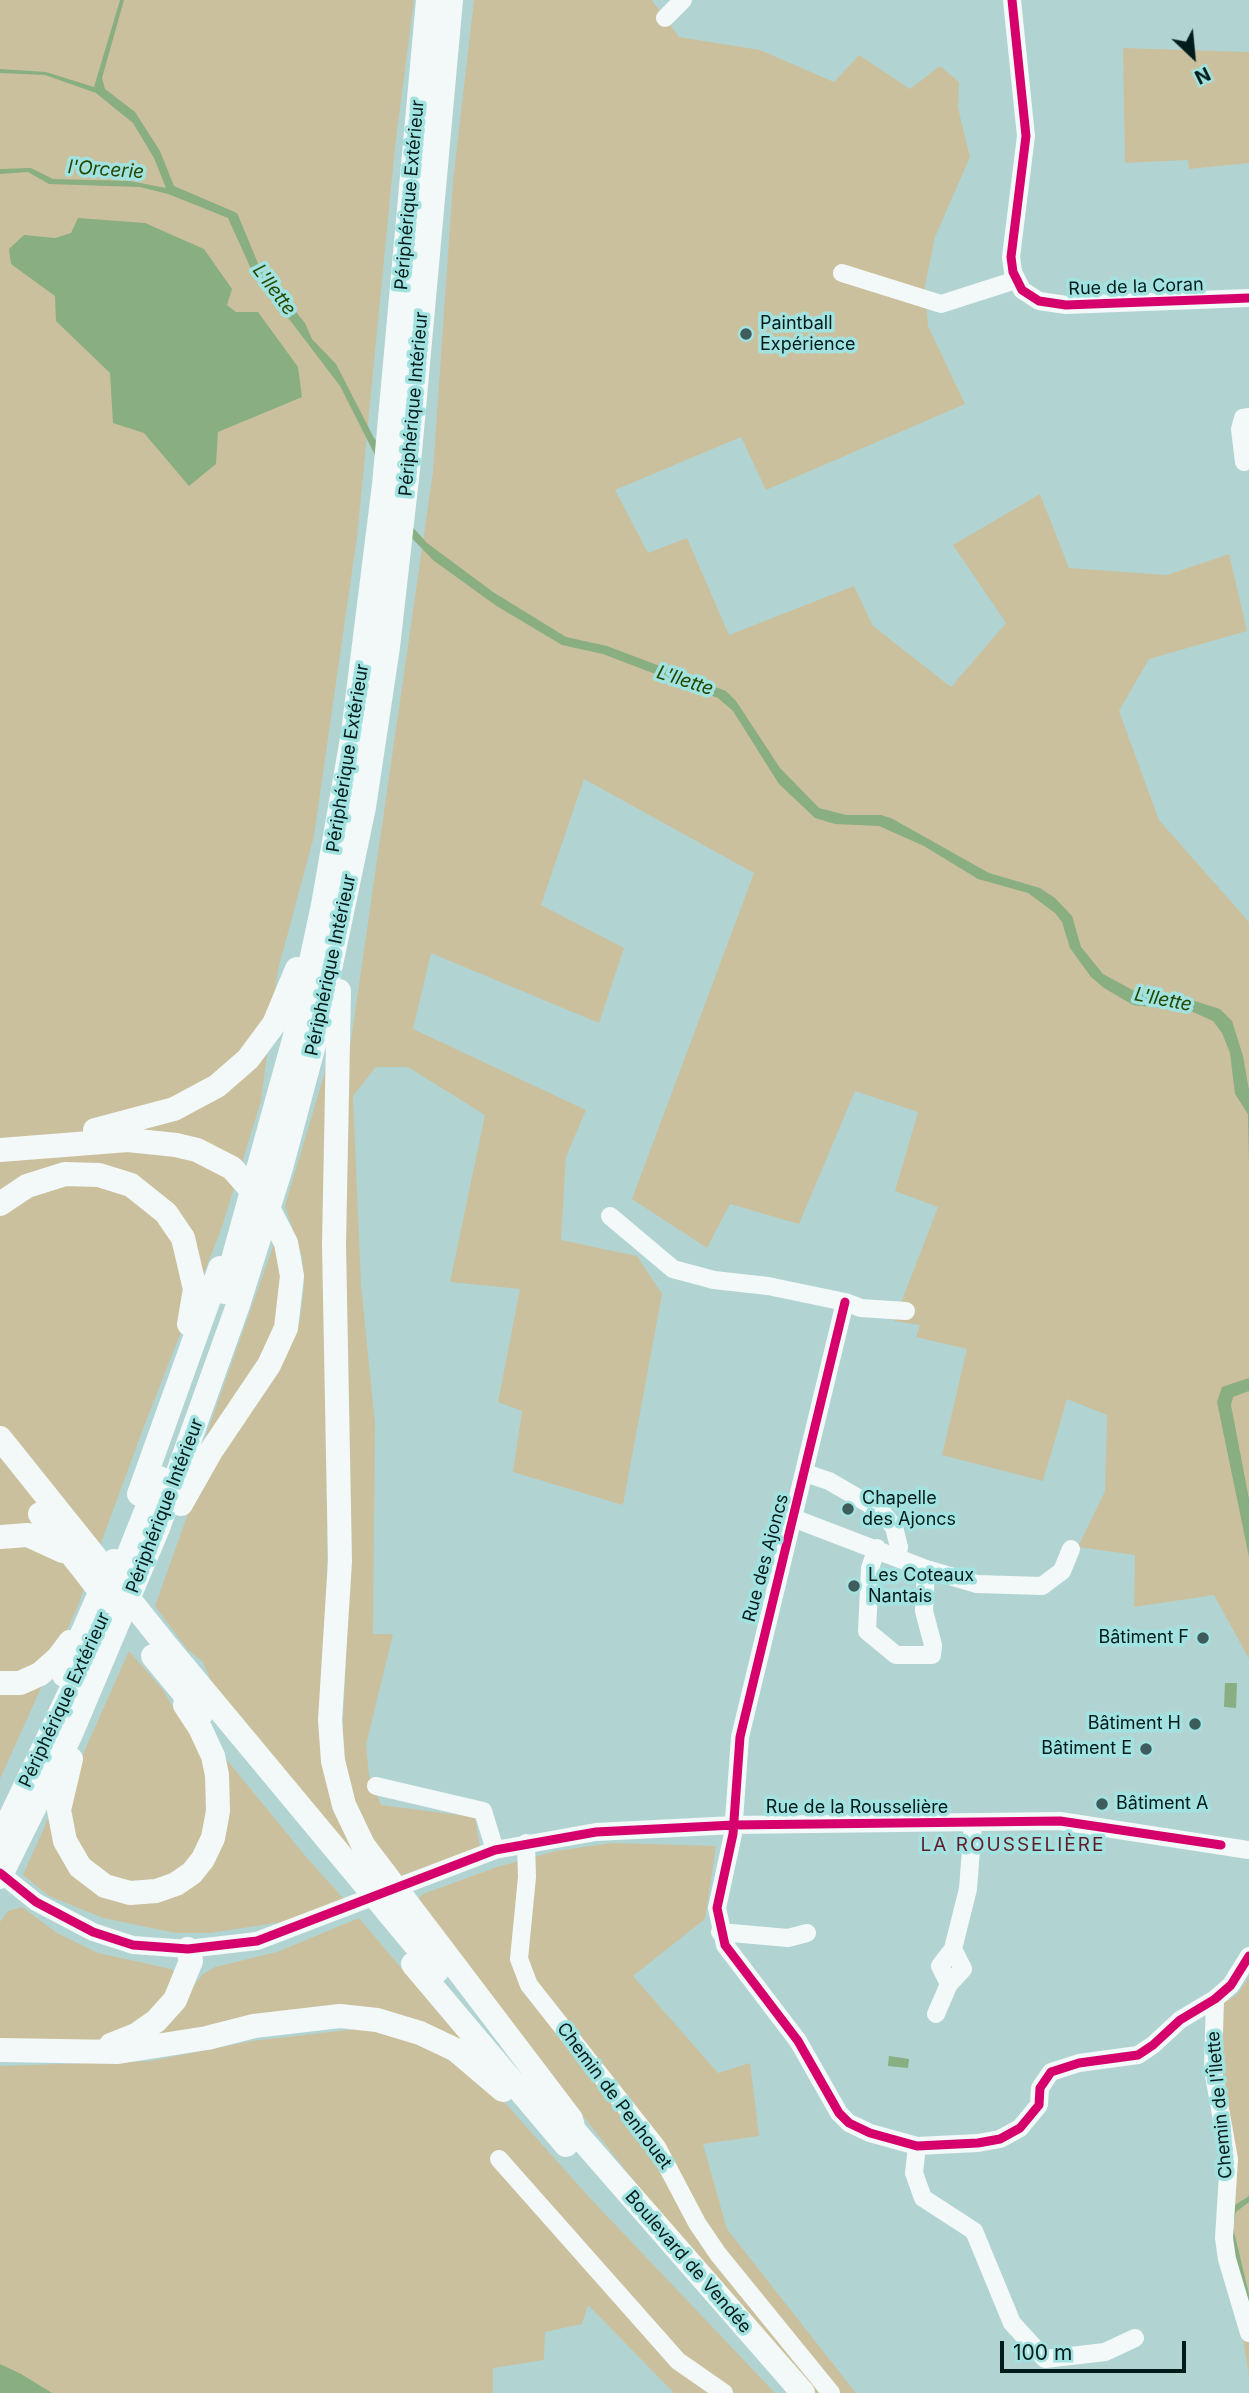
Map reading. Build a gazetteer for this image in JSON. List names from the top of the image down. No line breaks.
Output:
{"streets":{"highway":["Périphérique Extérieur","Périphérique Intérieur","Boulevard de Vendée"],"street":["Rue de la Coran","Rue des Ajoncs","Rue de la Rousselière","Chemin de Penhouet","Chemin de l'Îlette"]},"crossings":[["Périphérique Extérieur","Périphérique Intérieur"],["Périphérique Intérieur","Rue de la Rousselière"],["Rue des Ajoncs","Rue de la Rousselière"],["Rue de la Rousselière","Chemin de Penhouet"]],"districts":["LA ROUSSELIÈRE"],"water":["l'Orcerie","L'Ilette"],"places":["Paintball Expérience","Chapelle des Ajoncs","Les Coteaux Nantais","Bâtiment F","Bâtiment H","Bâtiment E","Bâtiment A"],"scale_bar":"100 m","north":"bottom right"}
